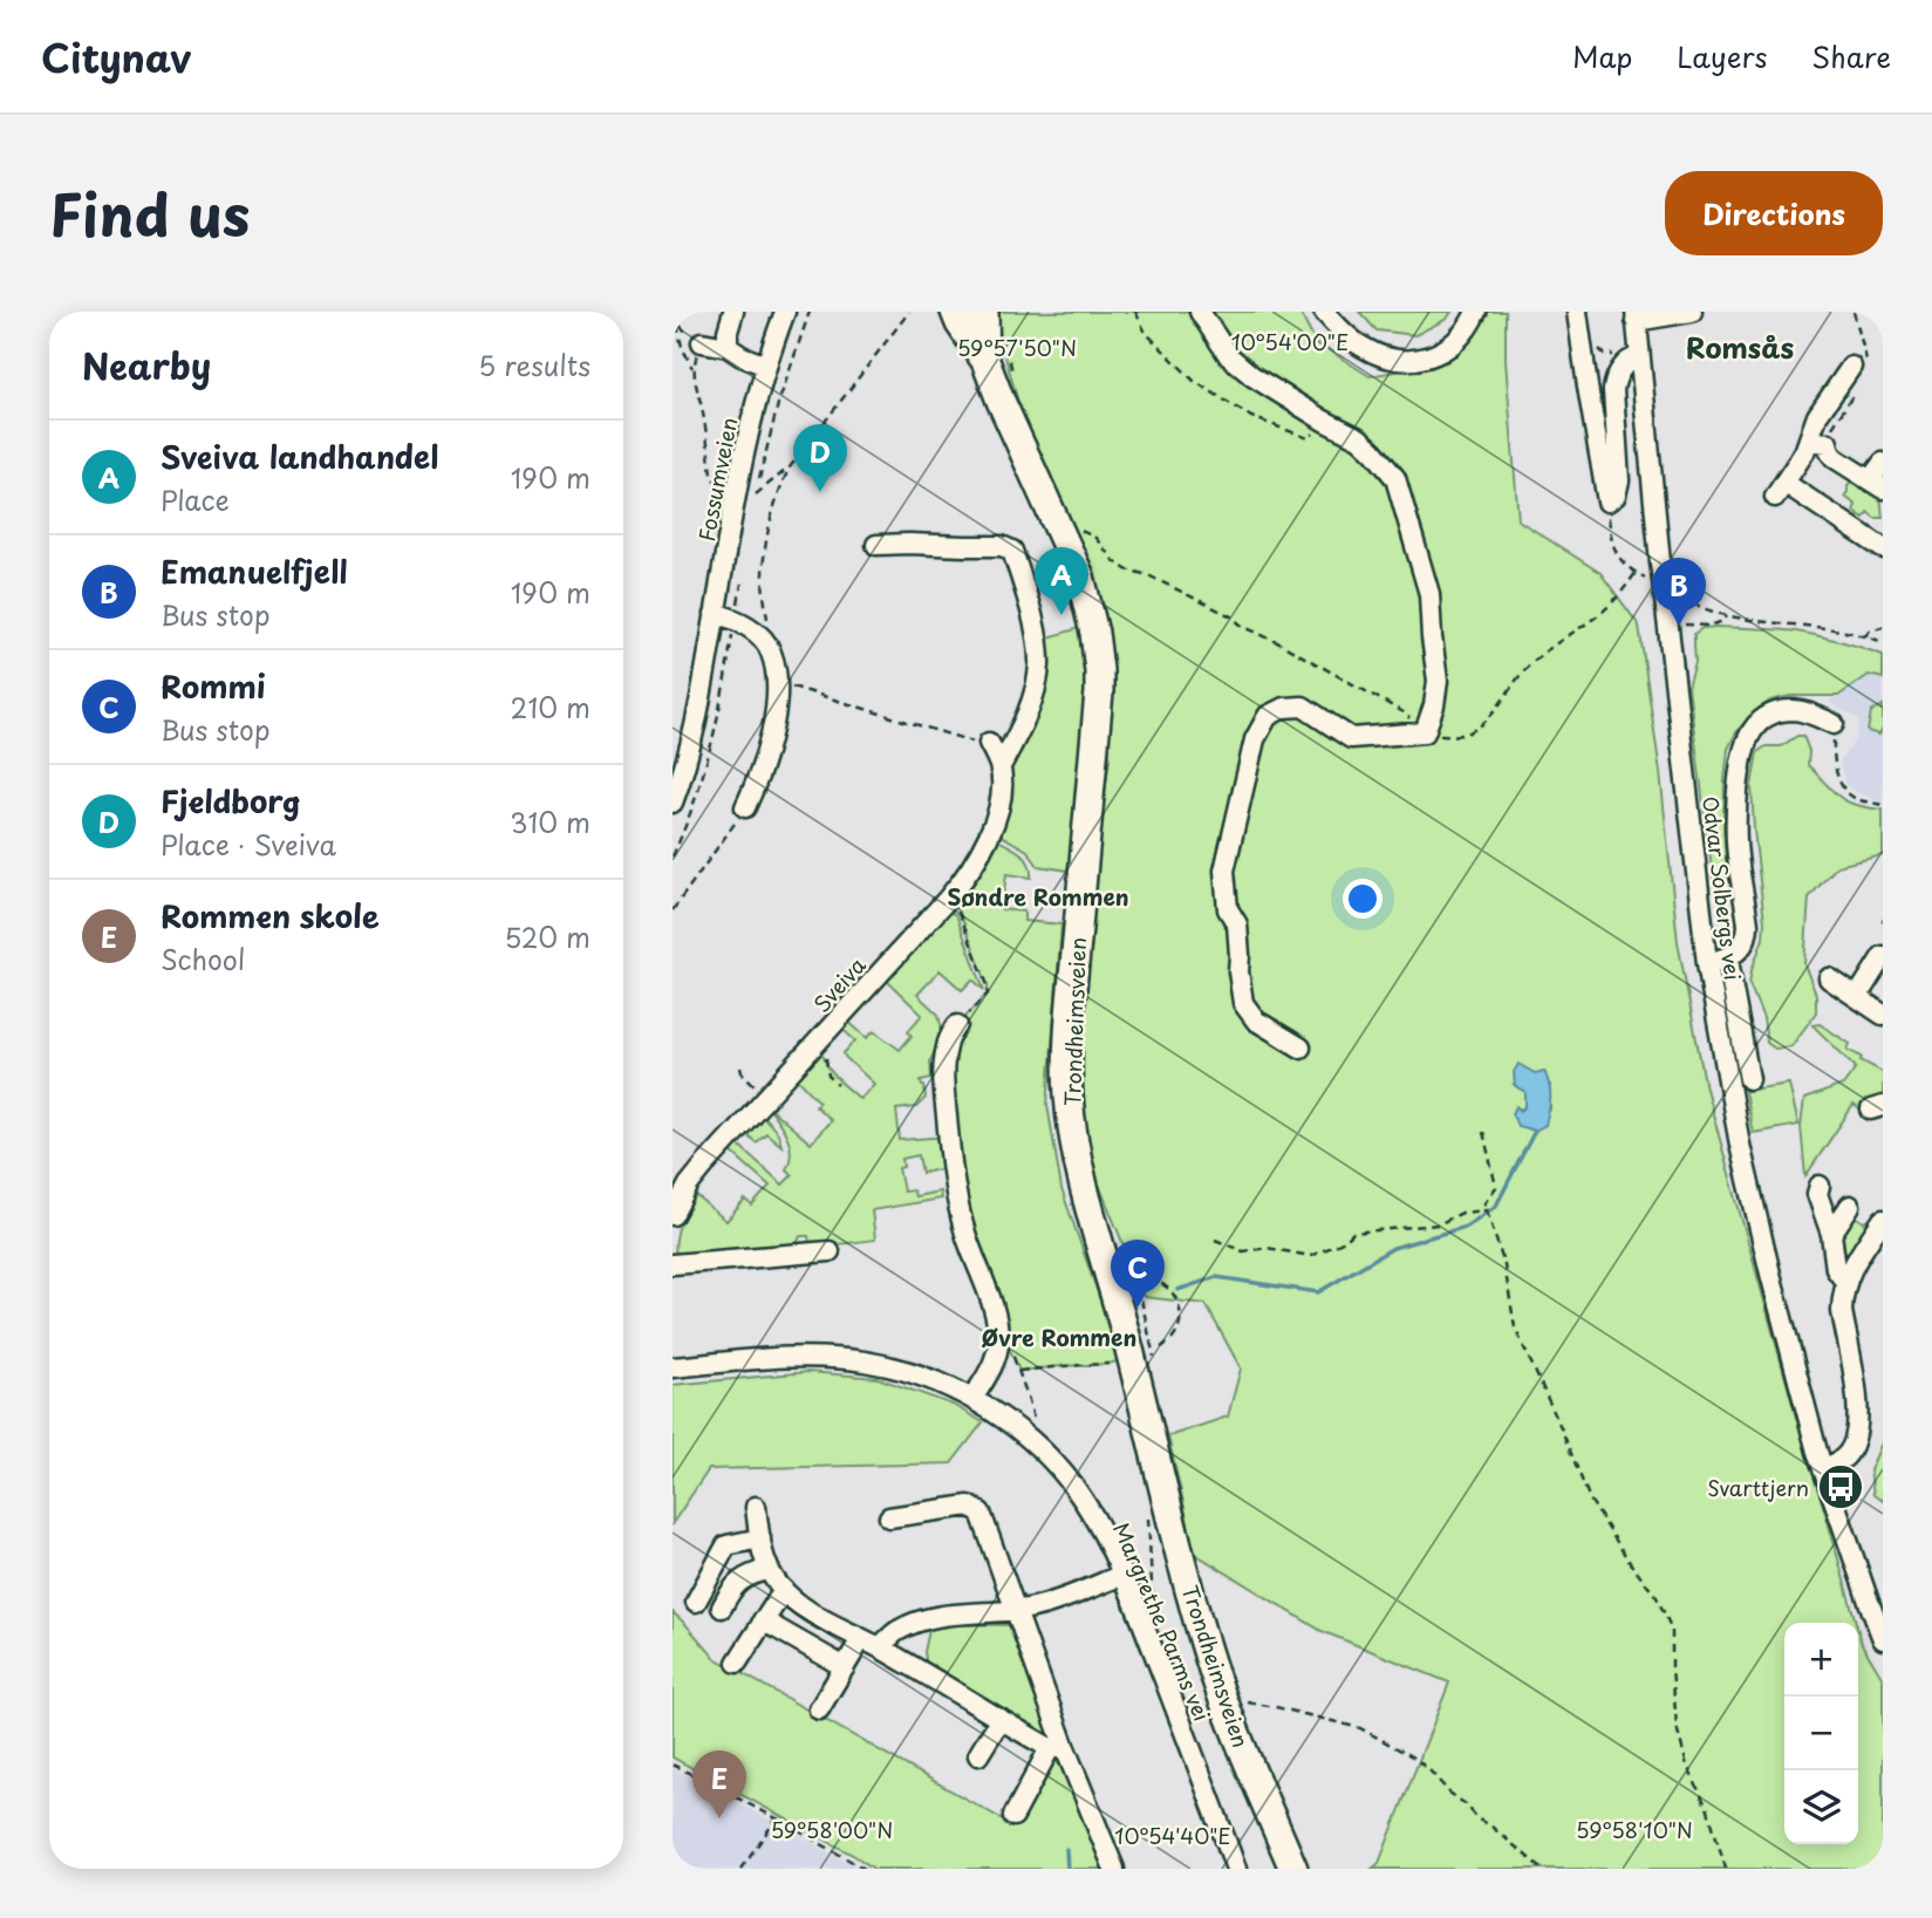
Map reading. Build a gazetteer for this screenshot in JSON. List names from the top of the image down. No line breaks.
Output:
{"streets":{"highway":["Trondheimsveien"],"street":["Fossumveien","Odvar Solbergs vei","Sveiva","Margrethe Parms vei"]},"districts":["Romsås","Søndre Rommen","Øvre Rommen"],"places":{"bus stop":["Svarttjern"]},"page":{"header":"Citynav","nav":["Map","Layers","Share"],"title":"Find us","buttons":"Directions","heading":["Nearby","5 results"],"list":[{"mark":"A","name":"Sveiva landhandel","note":"Place","value":"190 m"},{"mark":"B","name":"Emanuelfjell","note":"Bus stop","value":"190 m"},{"mark":"C","name":"Rommi","note":"Bus stop","value":"210 m"},{"mark":"D","name":"Fjeldborg","note":"Place · Sveiva","value":"310 m"},{"mark":"E","name":"Rommen skole","note":"School","value":"520 m"}],"pins":["D","A","B","C","E"],"map_buttons":["+","−"]},"coordinates":["10°54'00\"E","59°57'50\"N","59°58'00\"N","59°58'10\"N","10°54'40\"E"]}
